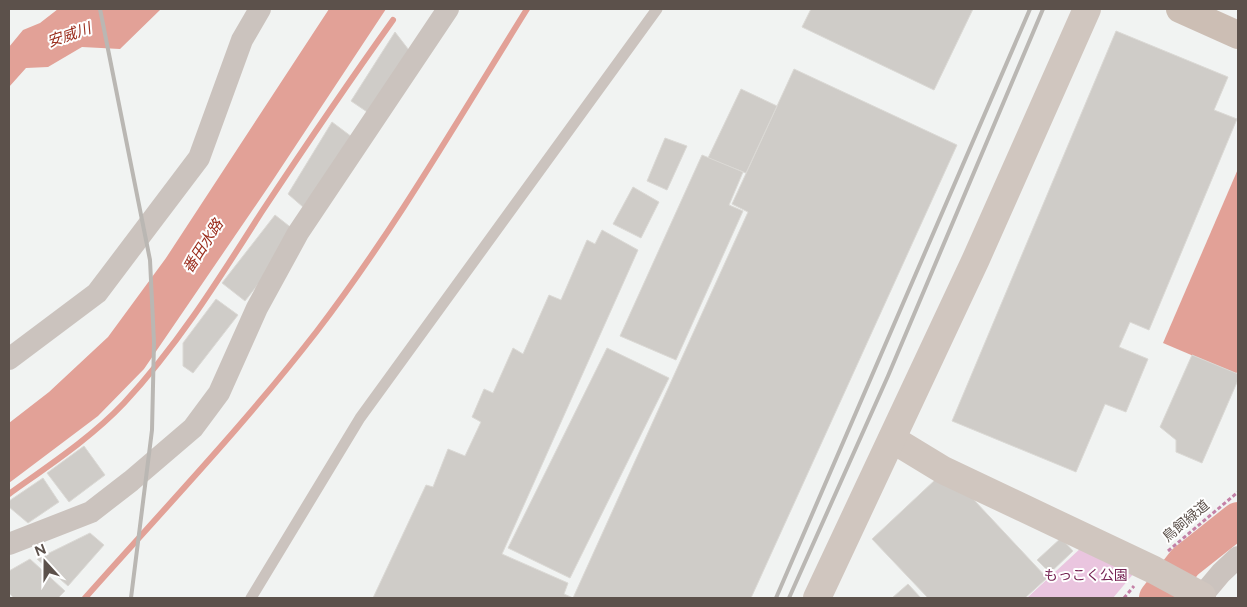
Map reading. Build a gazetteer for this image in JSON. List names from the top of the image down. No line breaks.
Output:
{"streets":{"path":["鳥飼緑道"]},"water":["安威川","番田水路"],"parks":["もっこく公園"],"north":"top"}
